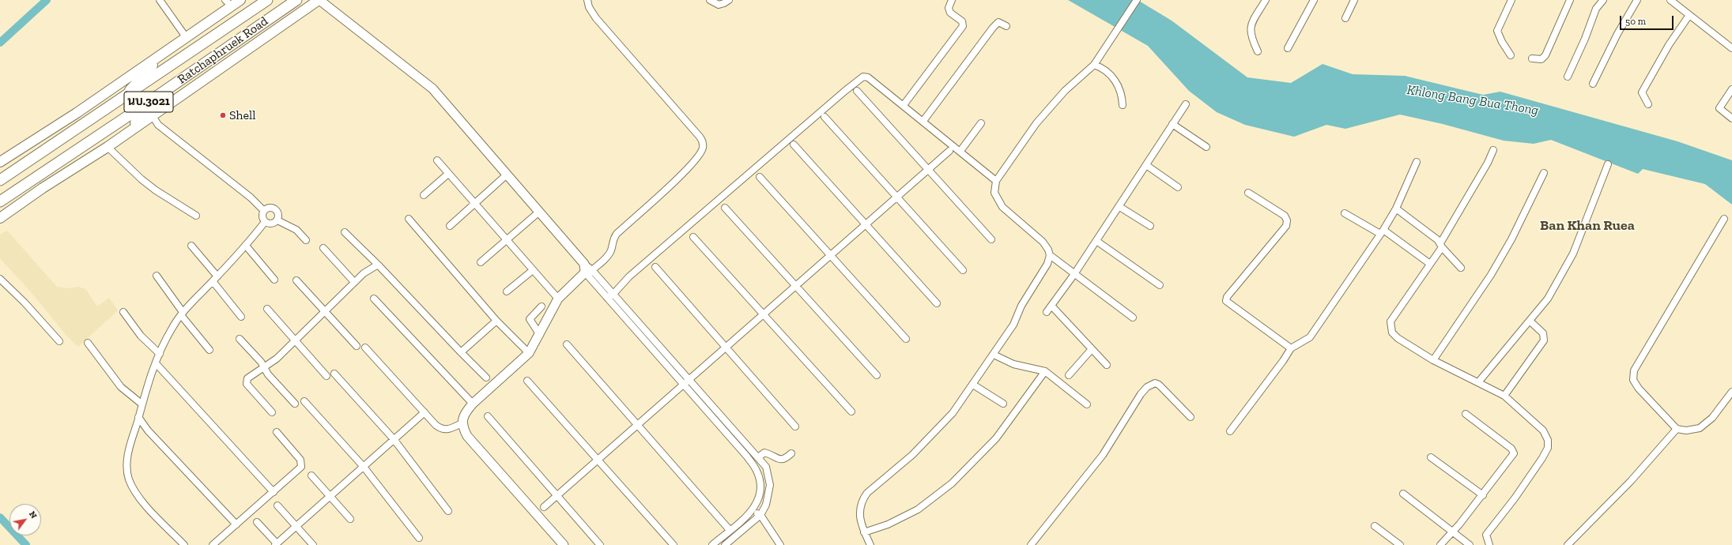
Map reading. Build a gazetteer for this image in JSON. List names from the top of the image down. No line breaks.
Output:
{"streets":{"main road":["Ratchaphruek Road","นบ.3021"]},"districts":["Ban Khan Ruea"],"water":["Khlong Bang Bua Thong"],"places":["Shell"],"scale_bar":"50 m","north":"top right"}
